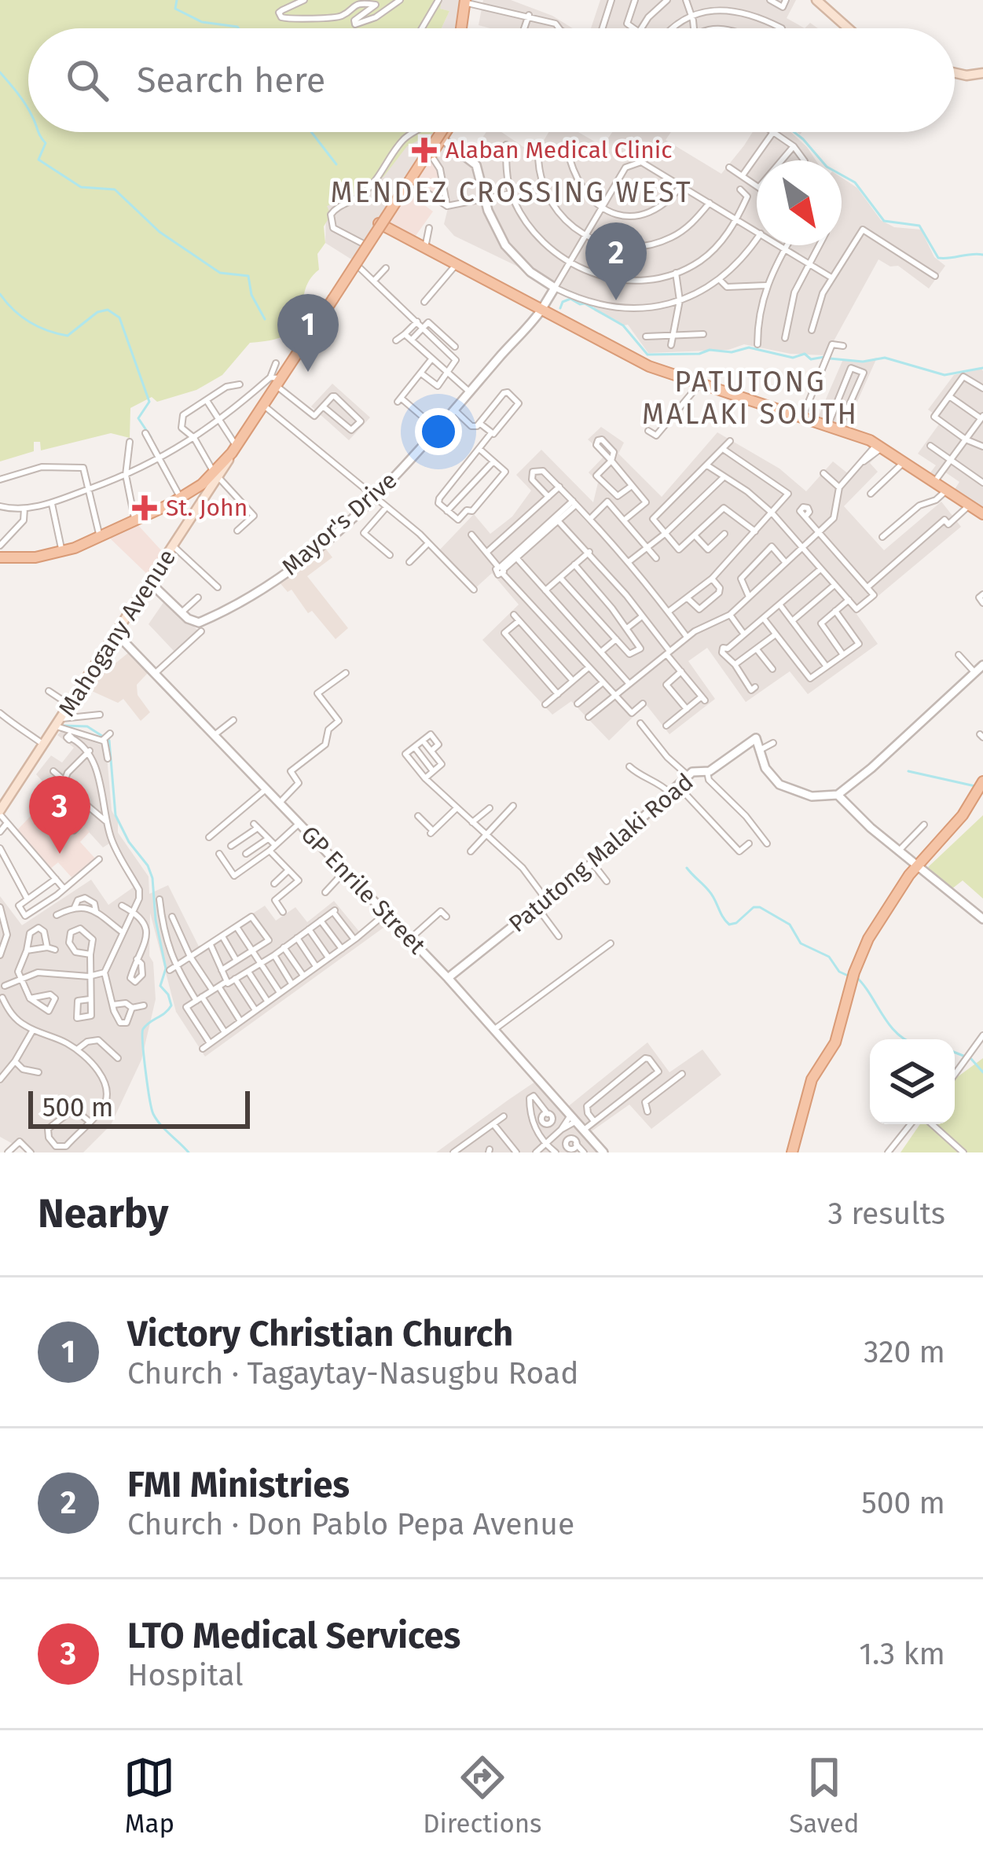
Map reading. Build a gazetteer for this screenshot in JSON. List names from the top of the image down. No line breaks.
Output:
{"streets":{"main road":["Mahogany Avenue"],"street":["Mayor's Drive","Patutong Malaki Road","GP Enrile Street"]},"crossings":[["Mahogany Avenue","GP Enrile Street"],["Patutong Malaki Road","GP Enrile Street"]],"districts":["MENDEZ CROSSING WEST","PATUTONG MALAKI SOUTH"],"places":{"health":["Alaban Medical Clinic","St. John"]},"scale_bar":"500 m","north":"bottom right","page":{"search":"Search here","pins":["2","1","3"],"scale":"500 m","heading":["Nearby","3 results"],"list":[{"mark":"1","name":"Victory Christian Church","note":"Church · Tagaytay-Nasugbu Road","value":"320 m"},{"mark":"2","name":"FMI Ministries","note":"Church · Don Pablo Pepa Avenue","value":"500 m"},{"mark":"3","name":"LTO Medical Services","note":"Hospital","value":"1.3 km"}],"nav":["Map","Directions","Saved"]}}
